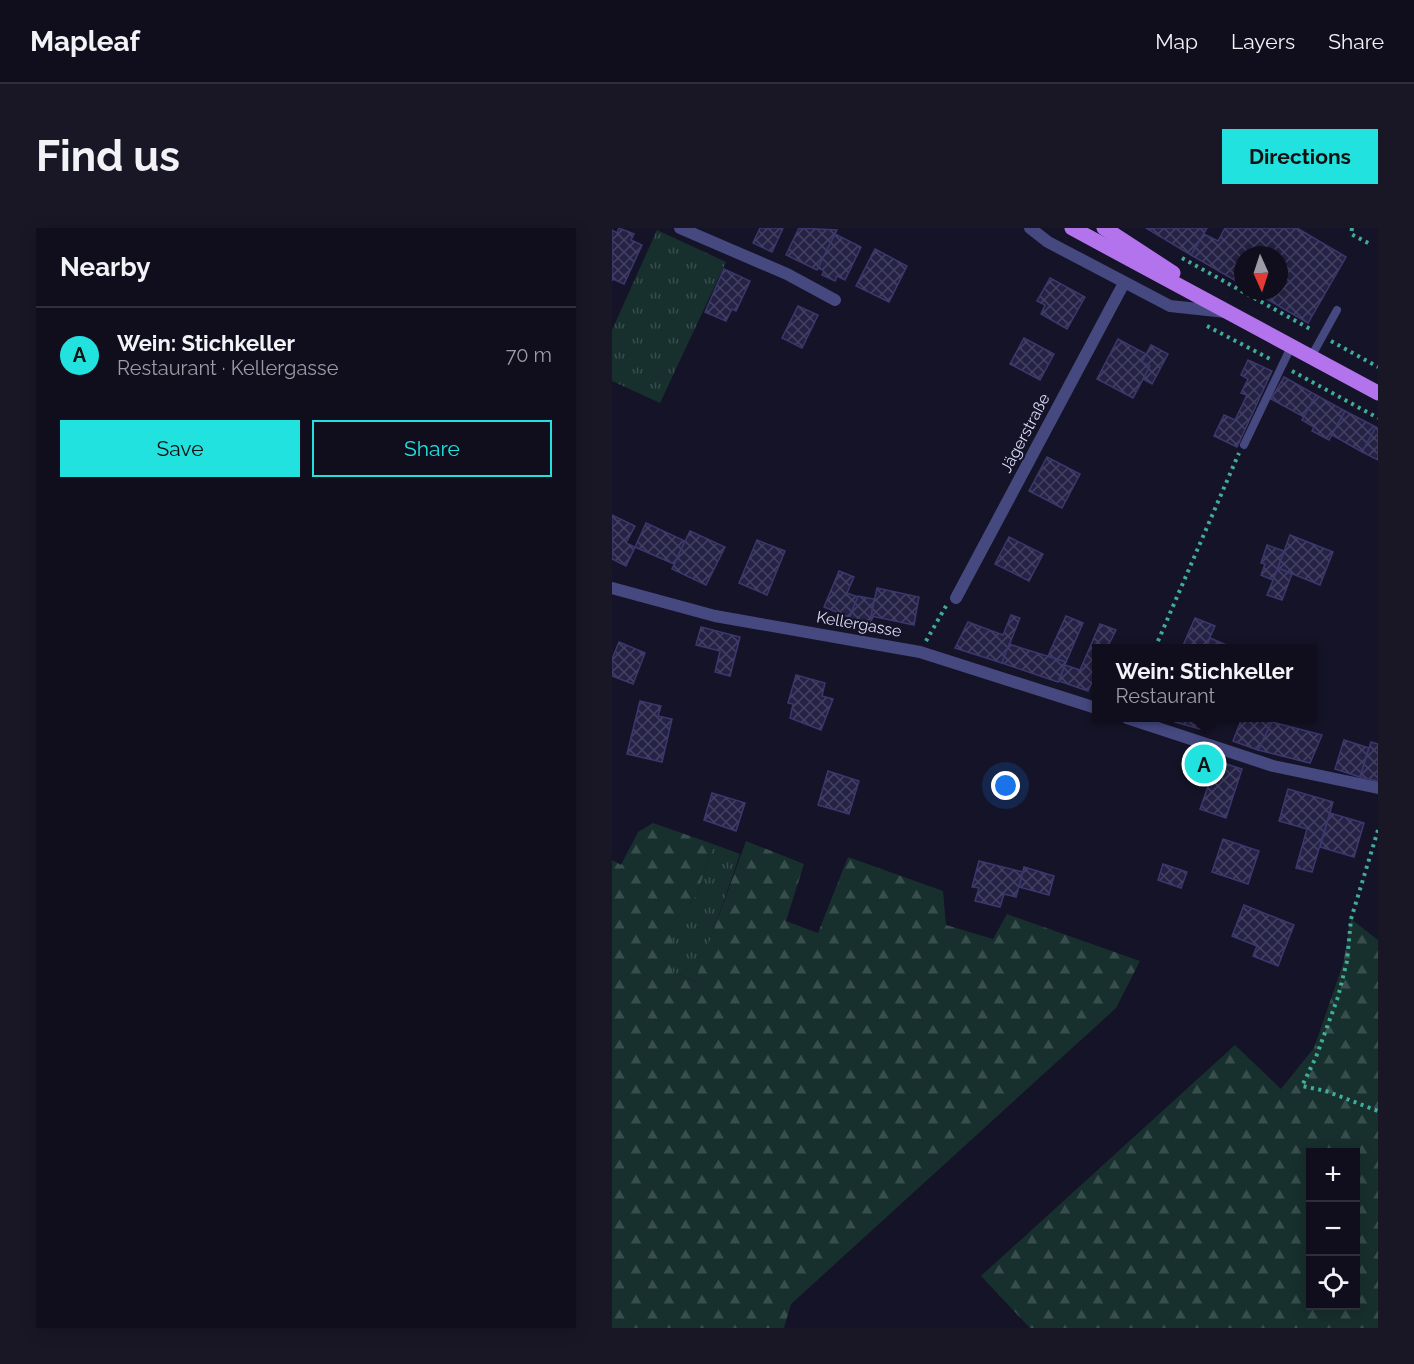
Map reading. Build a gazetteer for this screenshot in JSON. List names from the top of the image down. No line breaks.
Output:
{"streets":{"street":["Jägerstraße","Kellergasse"]},"north":"bottom","page":{"header":"Mapleaf","nav":["Map","Layers","Share"],"buttons":["Directions",["Save","Share"]],"title":"Find us","heading":"Nearby","list":[{"mark":"A","name":"Wein: Stichkeller","note":"Restaurant · Kellergasse","value":"70 m"}],"popup":["Wein: Stichkeller","Restaurant"],"pins":"A","map_buttons":["+","−"]}}
